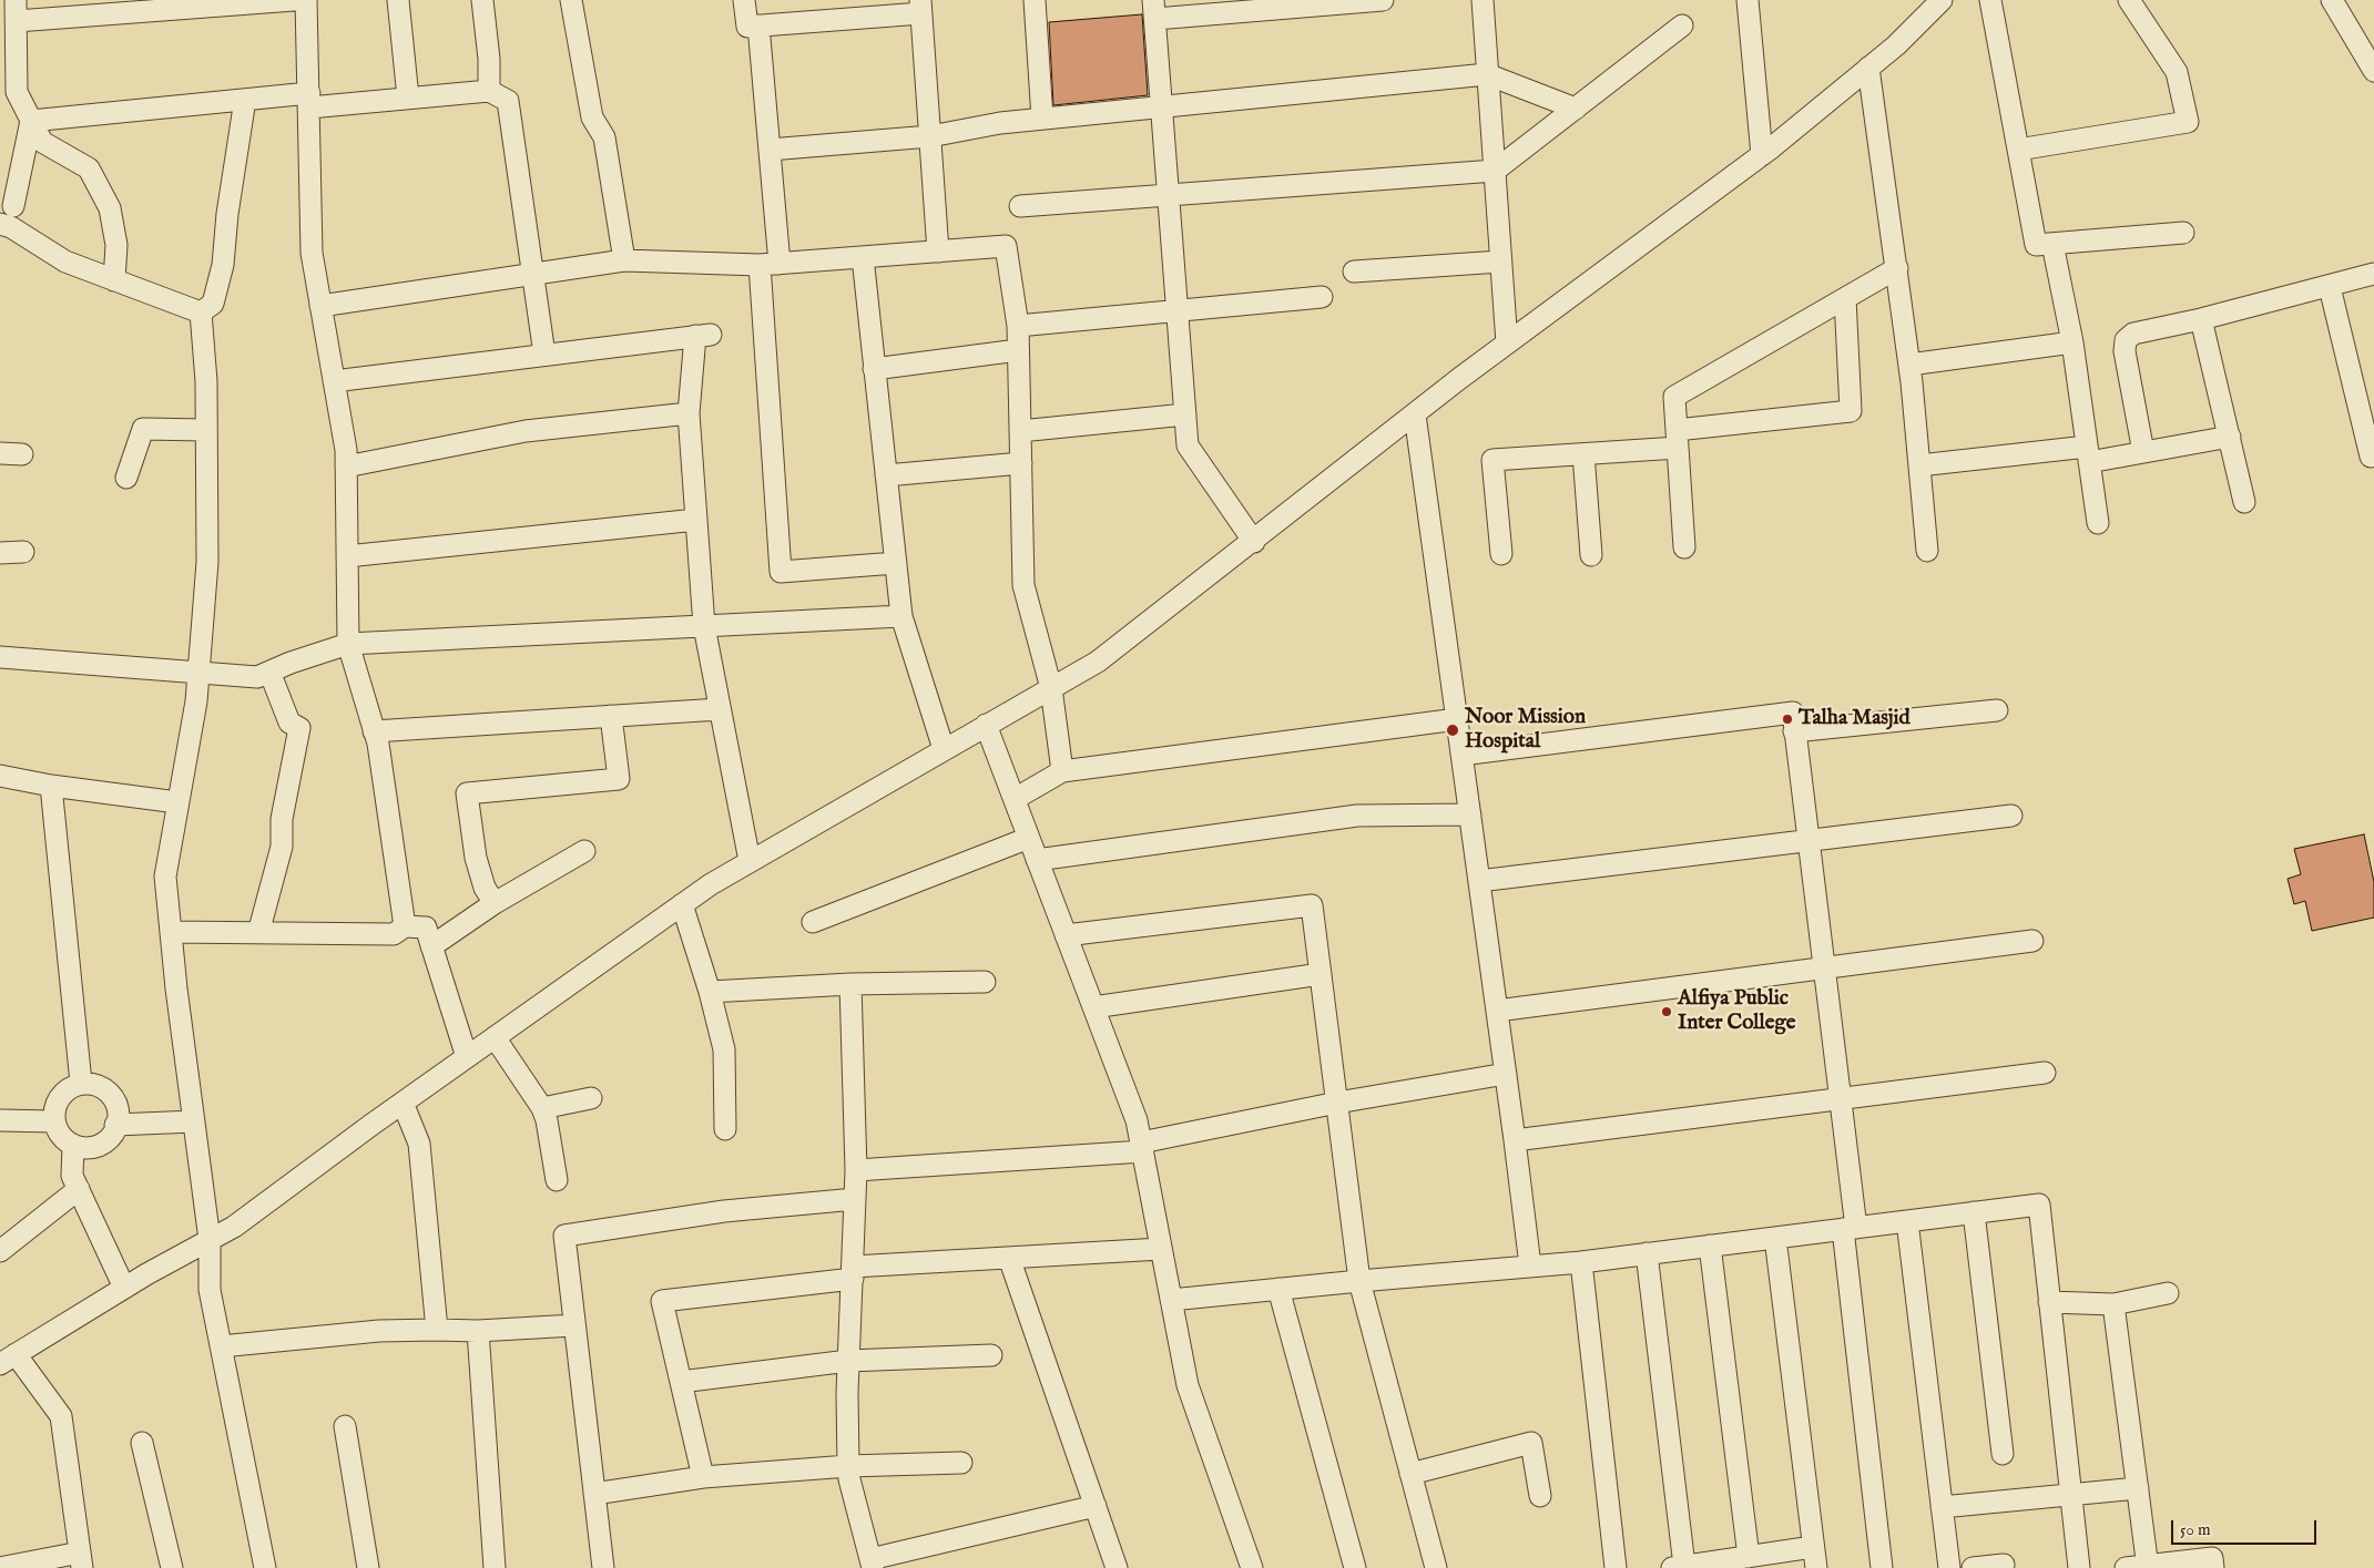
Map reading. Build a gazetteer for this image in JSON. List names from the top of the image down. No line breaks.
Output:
{"places":["Talha Masjid","Noor Mission Hospital","Alfiya Public Inter College"],"scale_bar":"50 m"}
